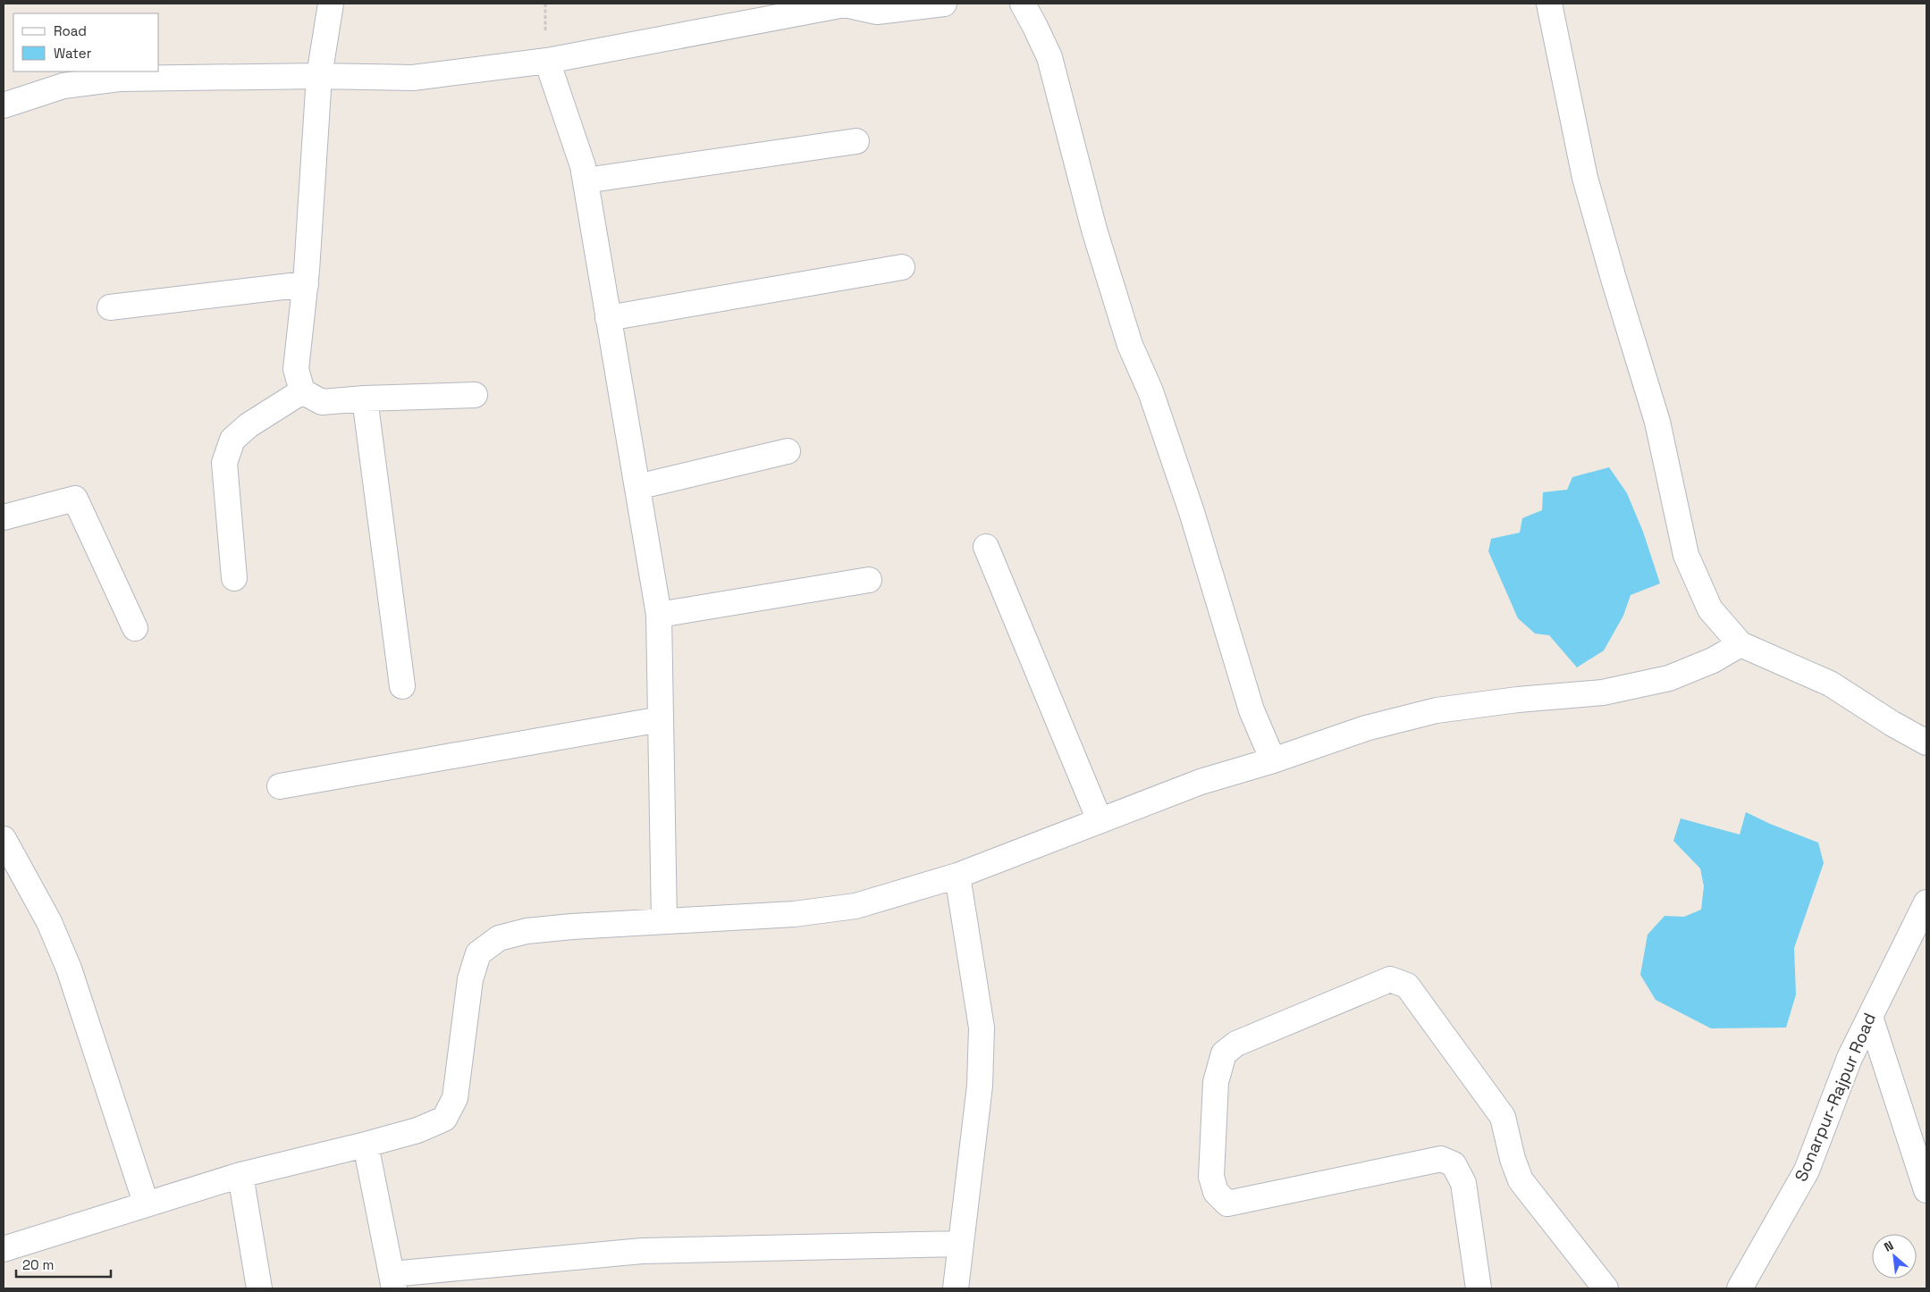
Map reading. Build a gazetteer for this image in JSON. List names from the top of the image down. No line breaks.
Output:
{"streets":{"street":["Sonarpur-Rajpur Road"]},"legend":["Road","Water"],"scale_bar":"20 m","north":"top left"}
